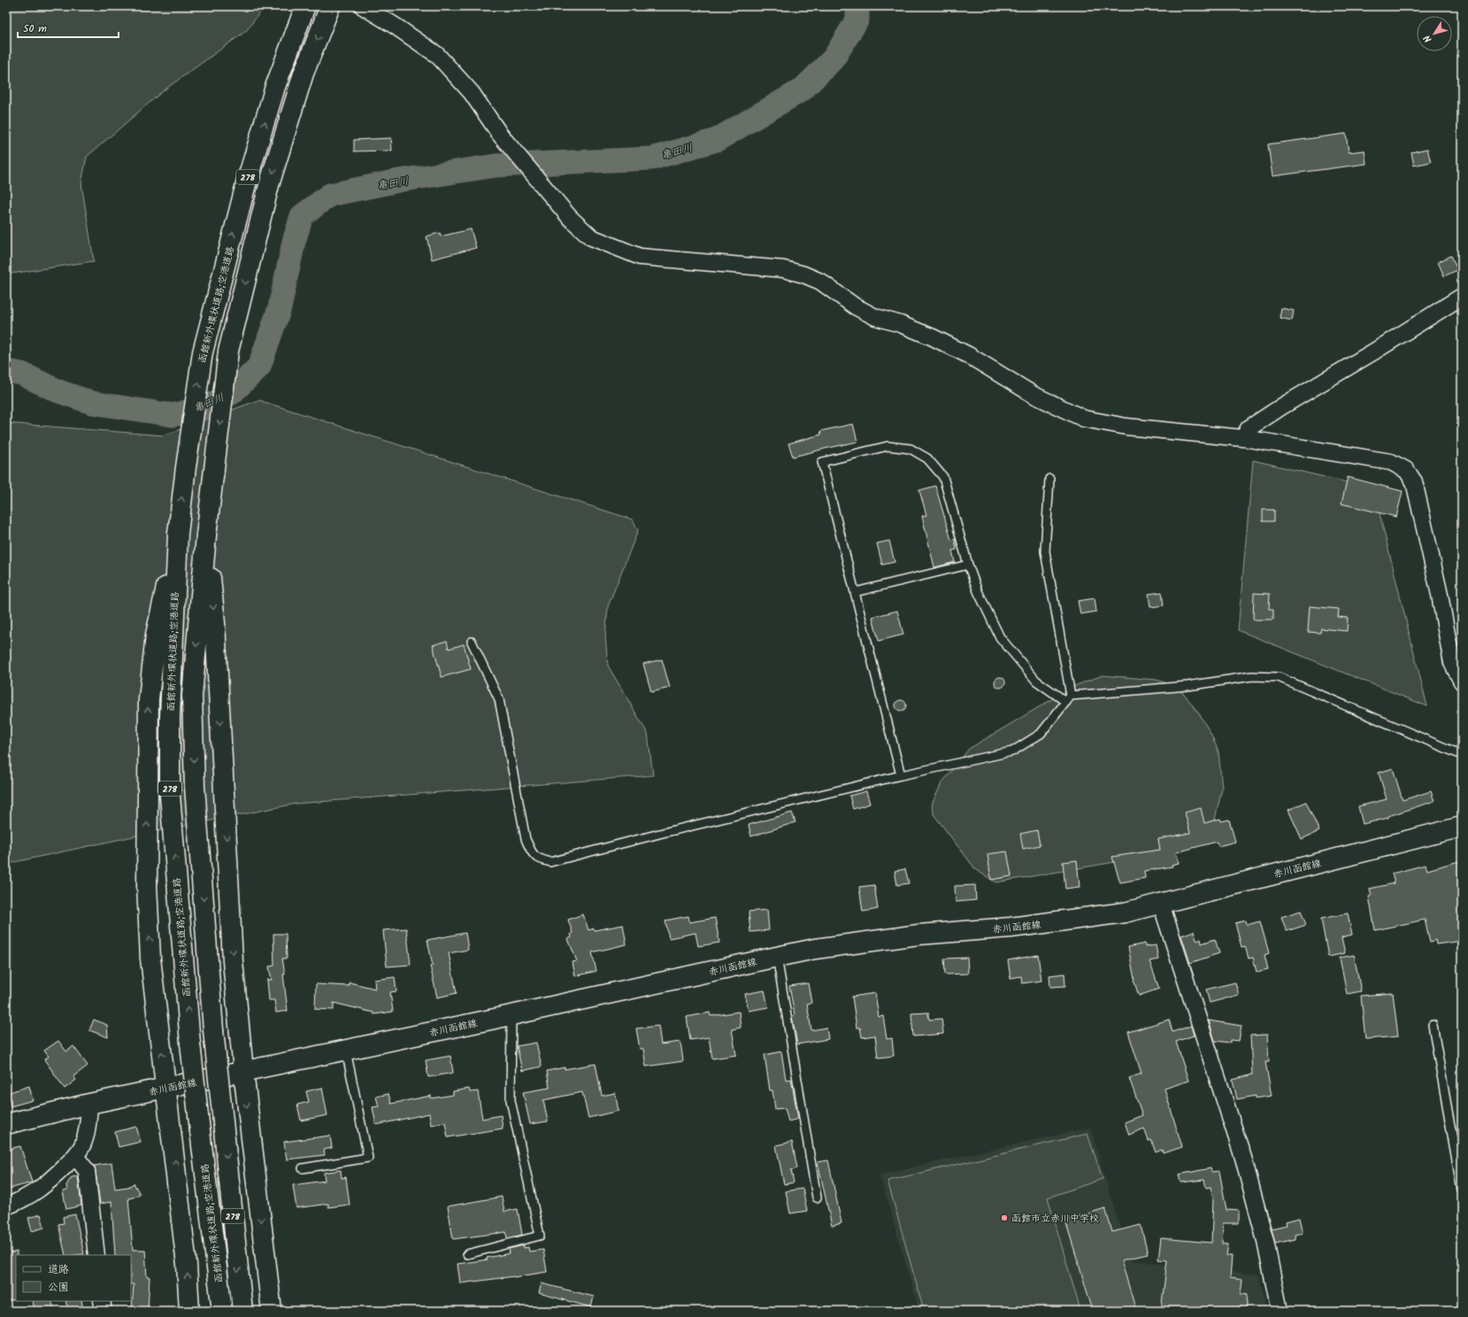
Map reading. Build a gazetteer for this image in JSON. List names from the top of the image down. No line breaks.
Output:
{"streets":{"main road":["278","函館新外環状道路;空港道路","赤川函館線"]},"water":["亀田川"],"places":["函館市立赤川中学校"],"legend":["道路","公園"],"scale_bar":"50 m","north":"bottom left"}
